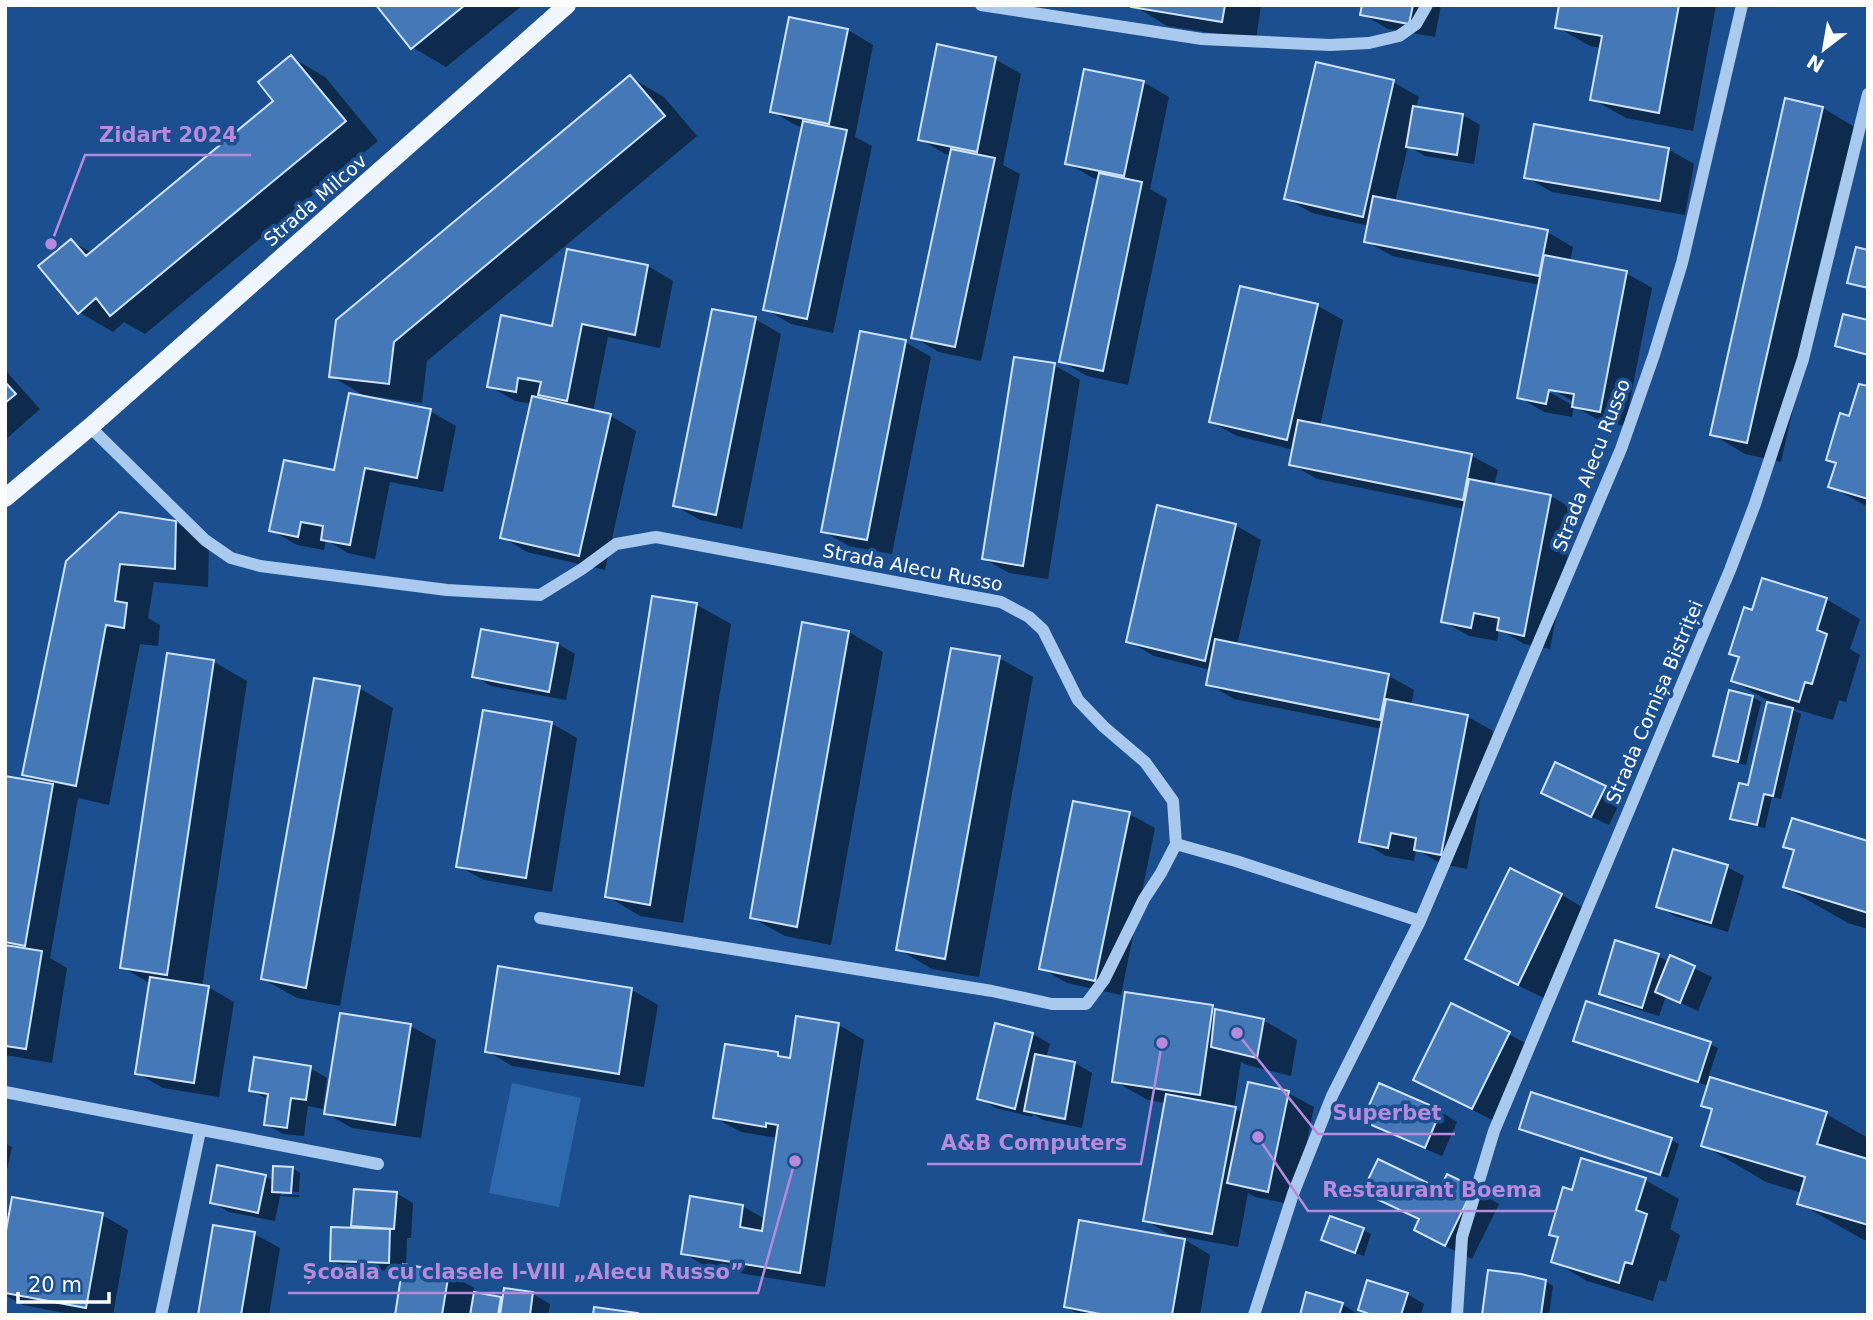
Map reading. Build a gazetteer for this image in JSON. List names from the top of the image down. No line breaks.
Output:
{"streets":{"main road":["Strada Milcov"],"street":["Strada Alecu Russo","Strada Cornișa Bistriței"]},"crossings":[["Strada Milcov","Strada Alecu Russo"]],"places":["Zidart 2024","Superbet","A&B Computers","Restaurant Boema","Școala cu clasele I-VIII „Alecu Russo”"],"scale_bar":"20 m","north":"bottom left"}
